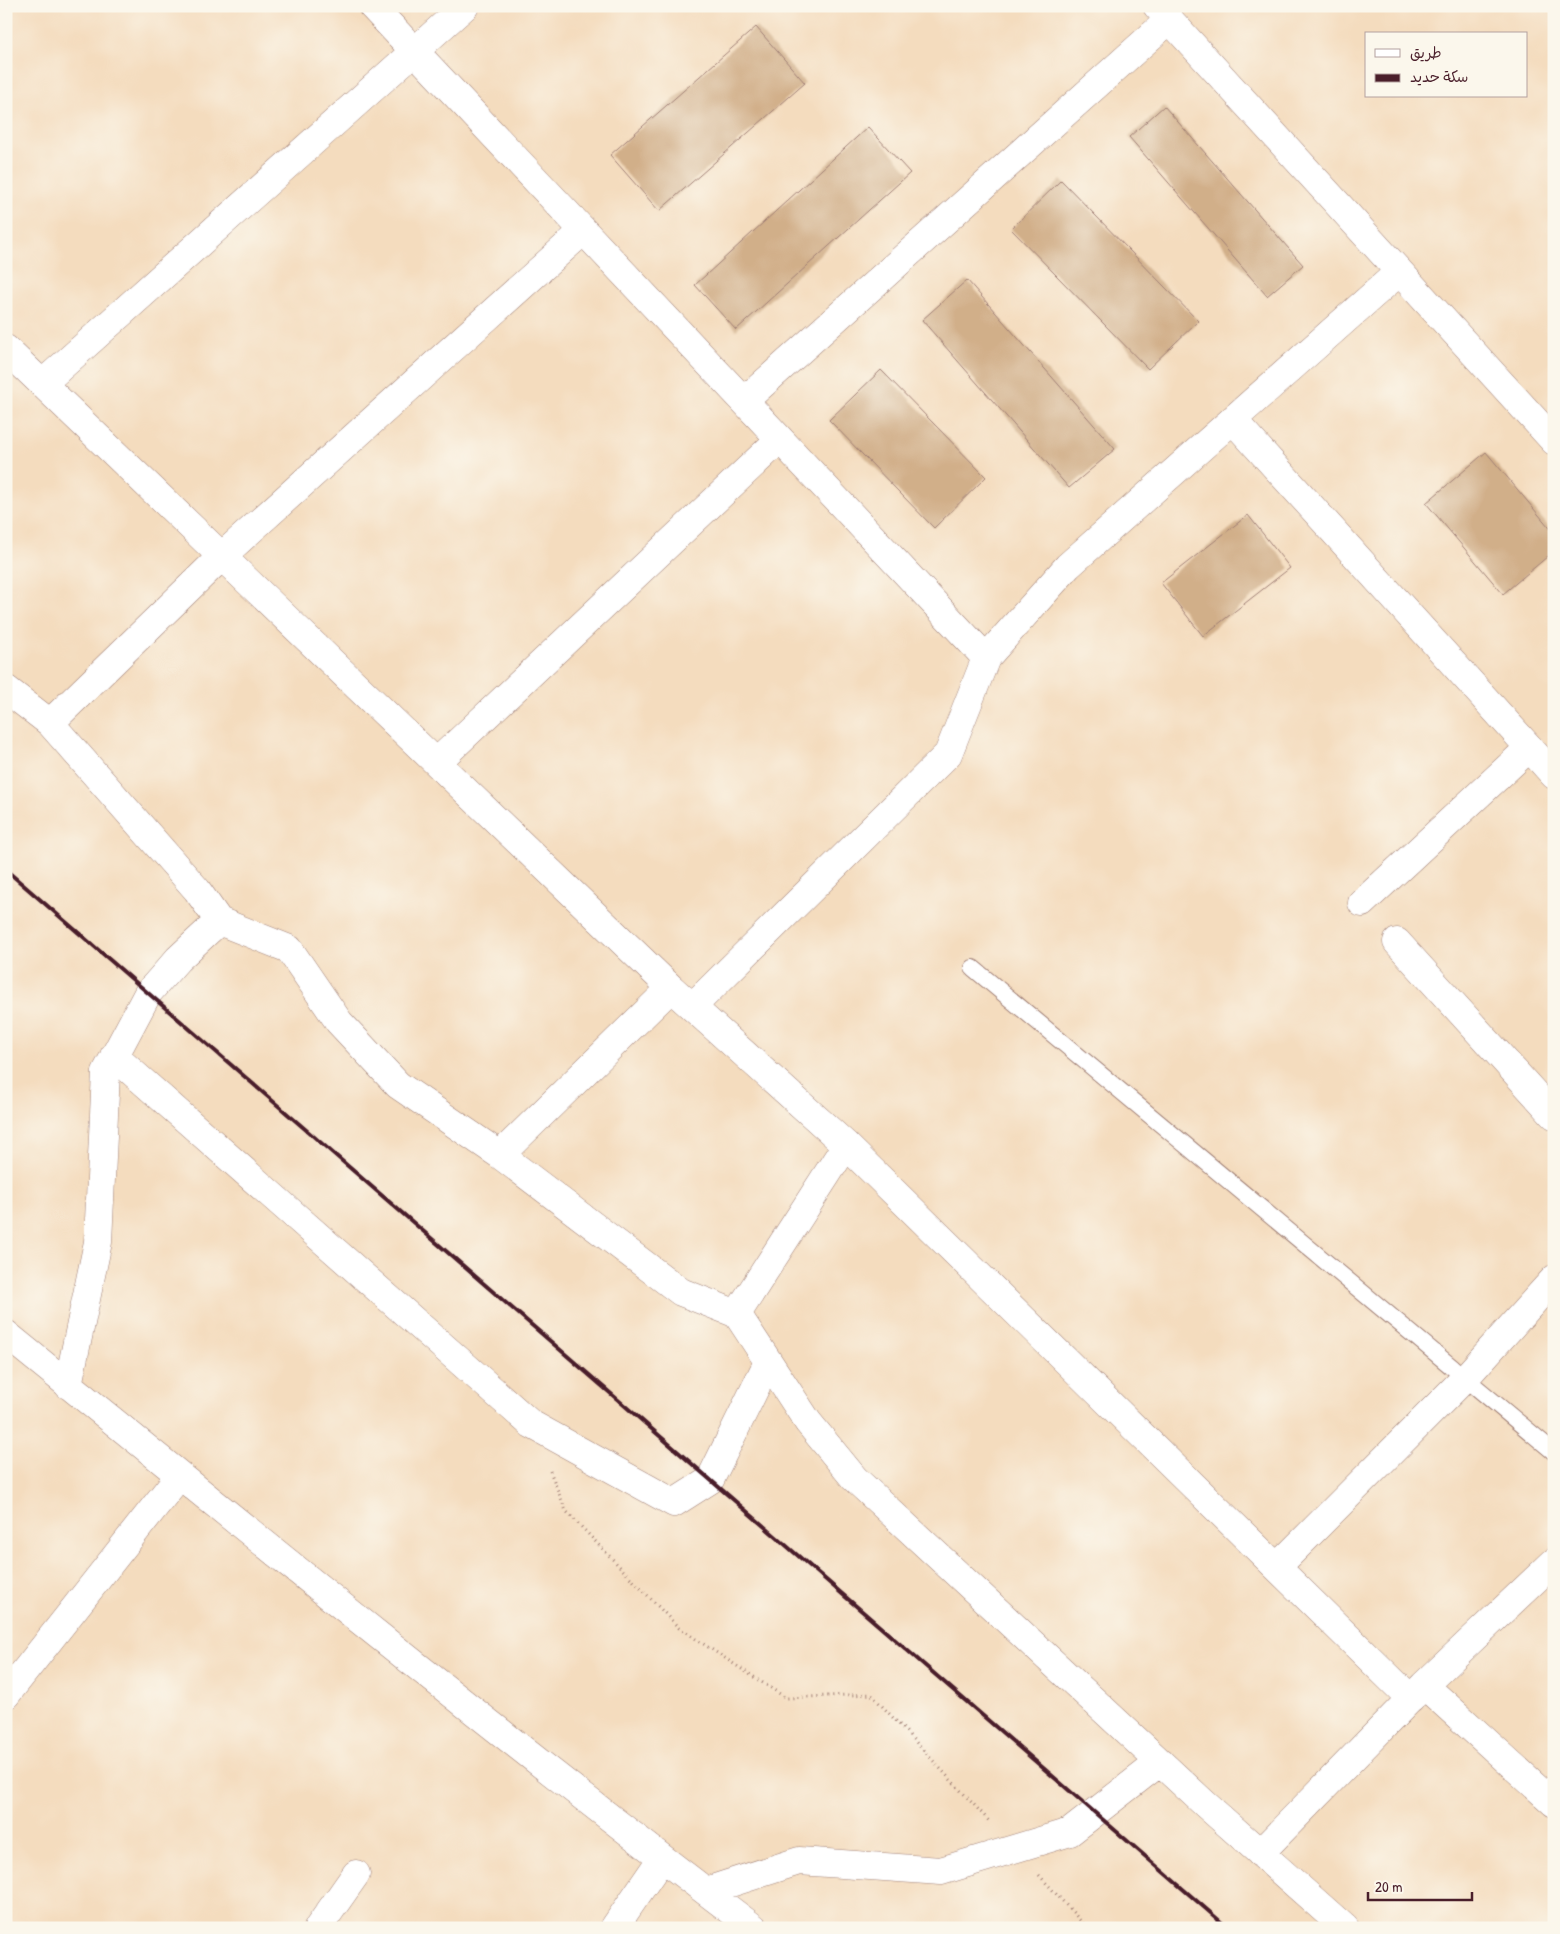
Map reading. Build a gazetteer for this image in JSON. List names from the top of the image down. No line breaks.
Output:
{"legend":["طريق","سكة حديد"],"scale_bar":"20 m"}
